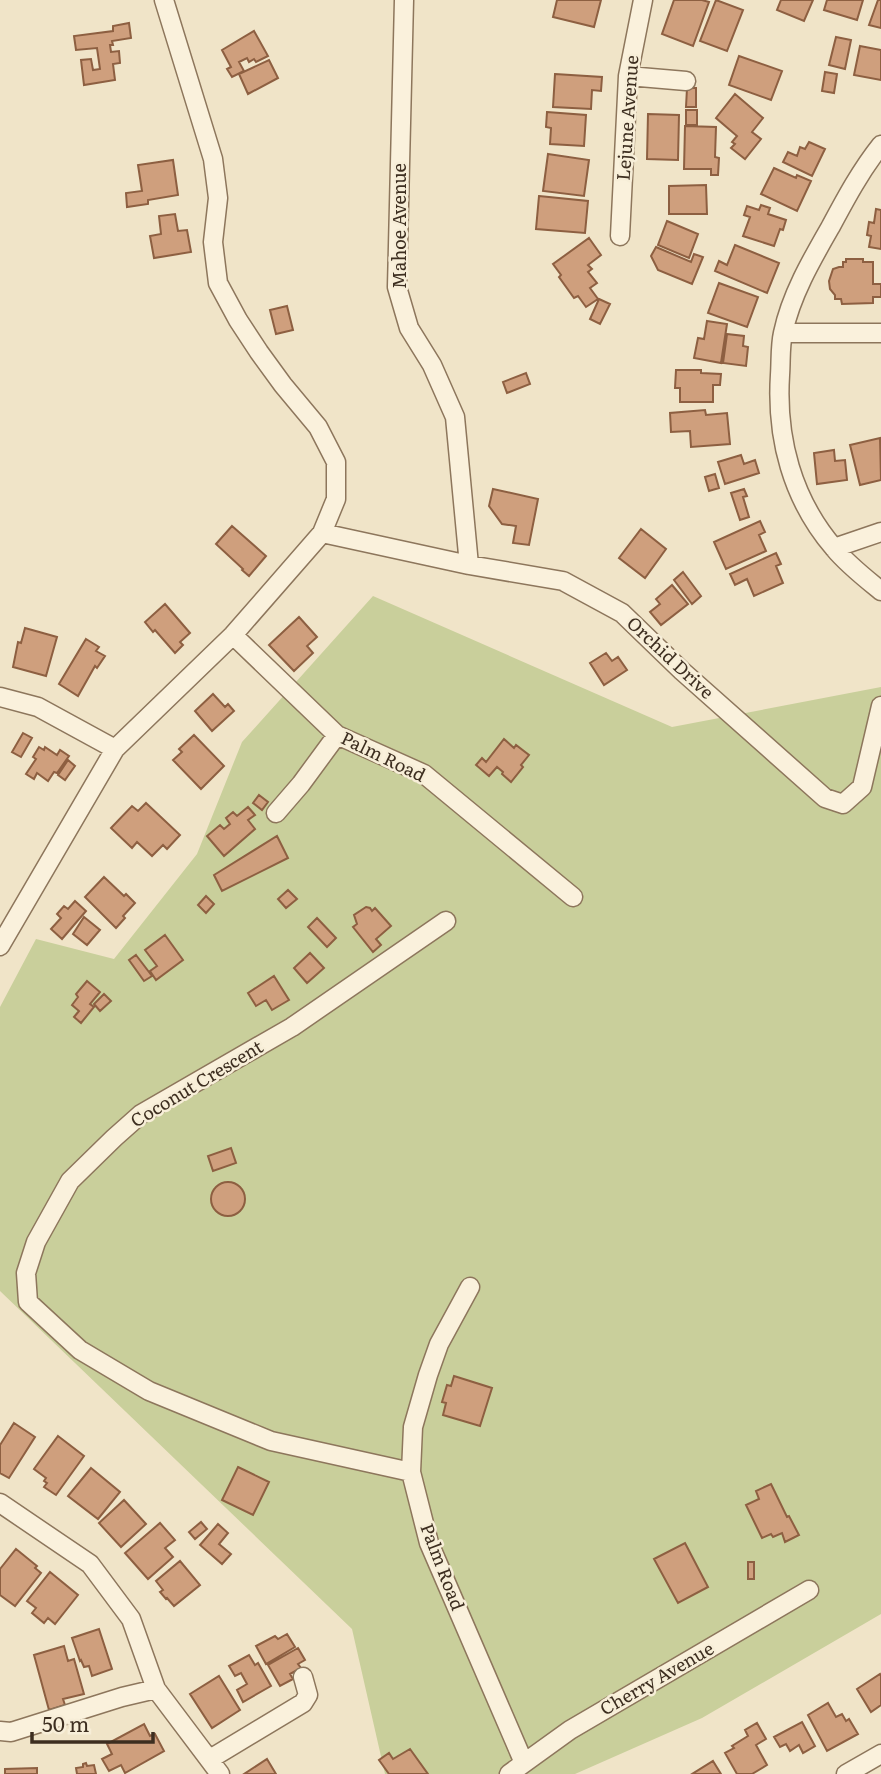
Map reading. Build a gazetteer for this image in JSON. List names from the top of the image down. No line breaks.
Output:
{"streets":{"street":["Lejune Avenue","Mahoe Avenue","Orchid Drive","Palm Road","Coconut Crescent","Cherry Avenue"]},"crossings":[["Mahoe Avenue","Orchid Drive"],["Palm Road","Coconut Crescent"],["Palm Road","Cherry Avenue"]],"scale_bar":"50 m"}
